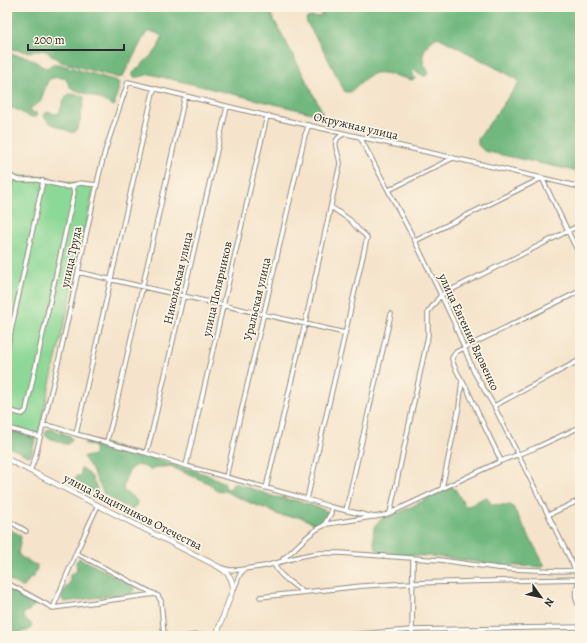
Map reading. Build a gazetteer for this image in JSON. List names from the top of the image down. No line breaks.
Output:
{"streets":{"main road":["улица Защитников Отечества"],"street":["Окружная улица","улица Труда","Никольская улица","улица Полярников","Уральская улица","улица Евгения Вдовенко"]},"crossings":[["Окружная улица","улица Труда"],["Окружная улица","Никольская улица"],["Окружная улица","улица Полярников"],["Окружная улица","Уральская улица"],["Окружная улица","улица Евгения Вдовенко"],["улица Труда","улица Защитников Отечества"]],"scale_bar":"200 m","north":"bottom right"}
